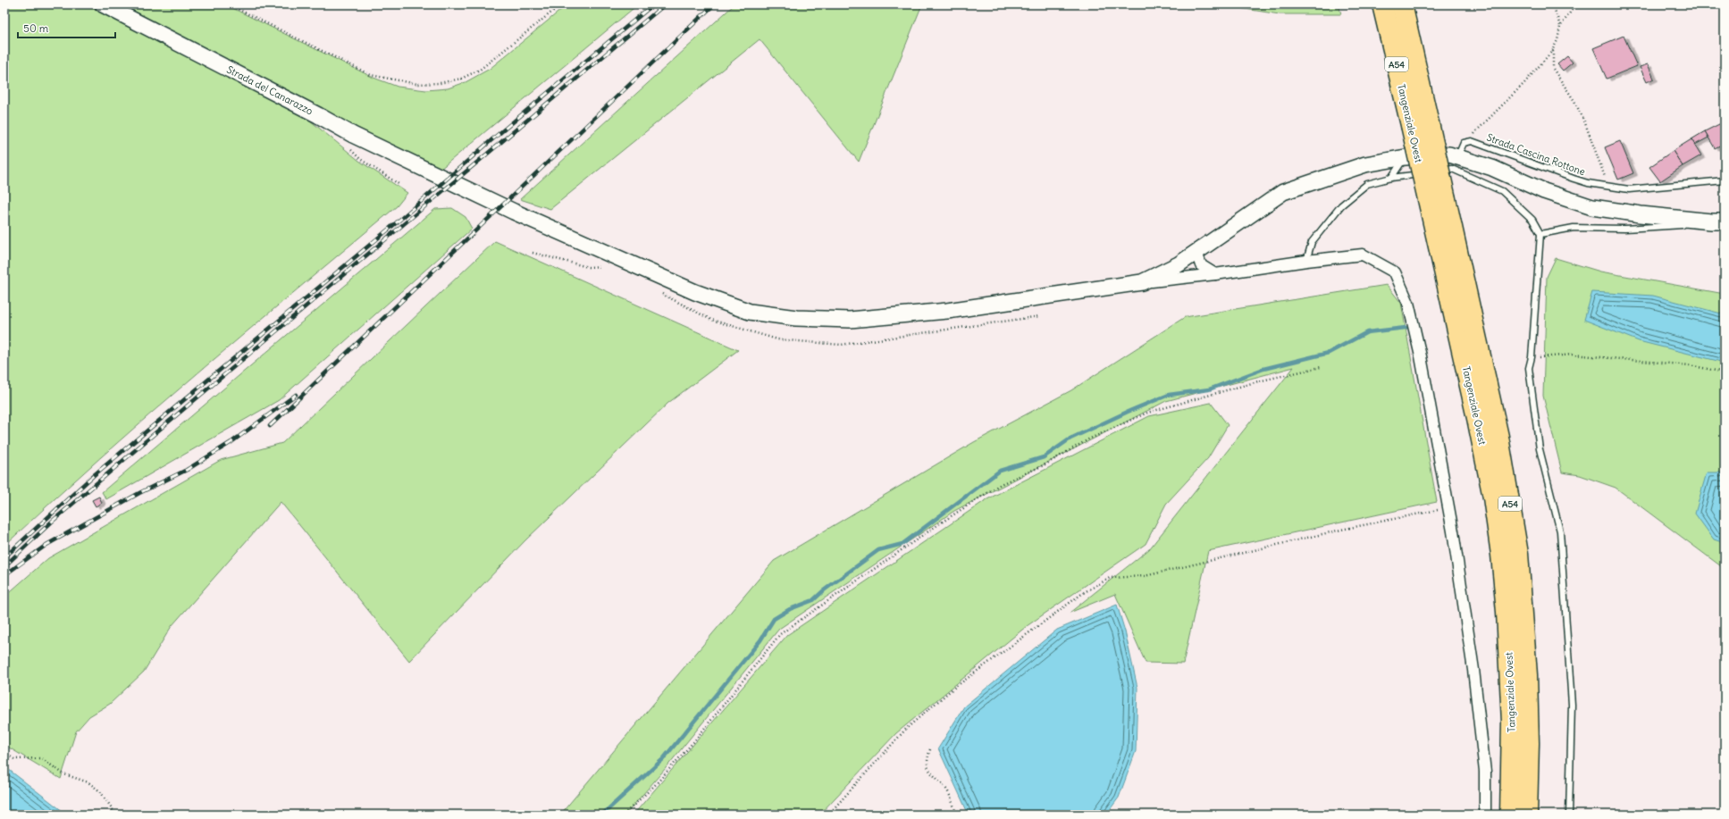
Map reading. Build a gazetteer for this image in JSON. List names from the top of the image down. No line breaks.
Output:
{"streets":{"highway":["A54","Tangenziale Ovest"],"street":["Strada del Canarazzo"],"lane":["Strada Cascina Rottone"]},"crossings":[["Strada del Canarazzo","Strada Cascina Rottone"]],"scale_bar":"50 m"}
